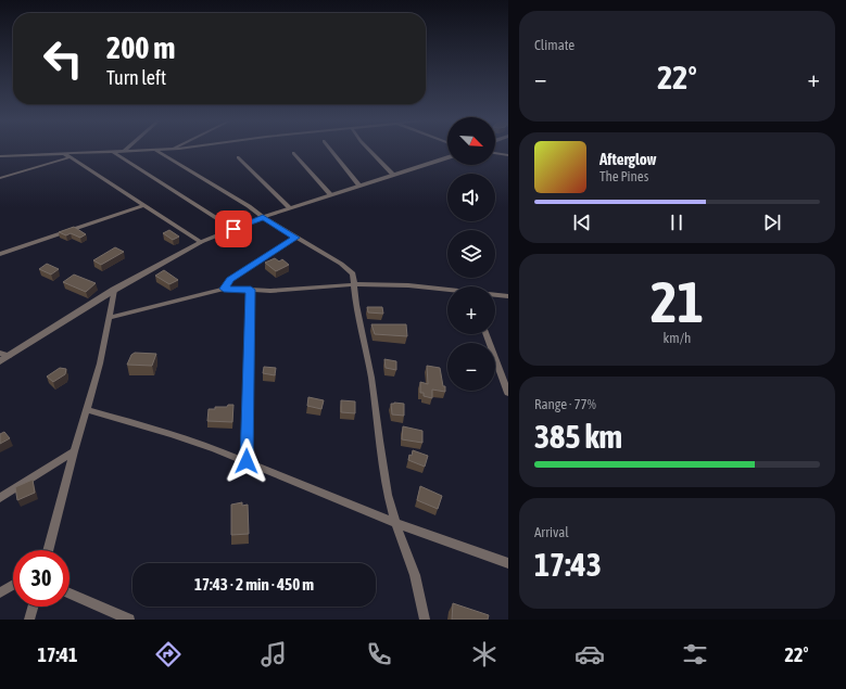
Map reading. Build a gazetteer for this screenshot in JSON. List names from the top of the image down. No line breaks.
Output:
{"north":"bottom right","page":{"tile":["Climate",["21","km/h"],["Range · 77%","385 km"],["Arrival","17:43"]],"turn":["200 m","Turn left"],"heat":["−","22°","+"],"map_buttons":["+","−"],"song":["Afterglow","The Pines"],"limit":"30","trip":"17:43 · 2 min · 450 m","tabs":["17:41","22°"]}}
